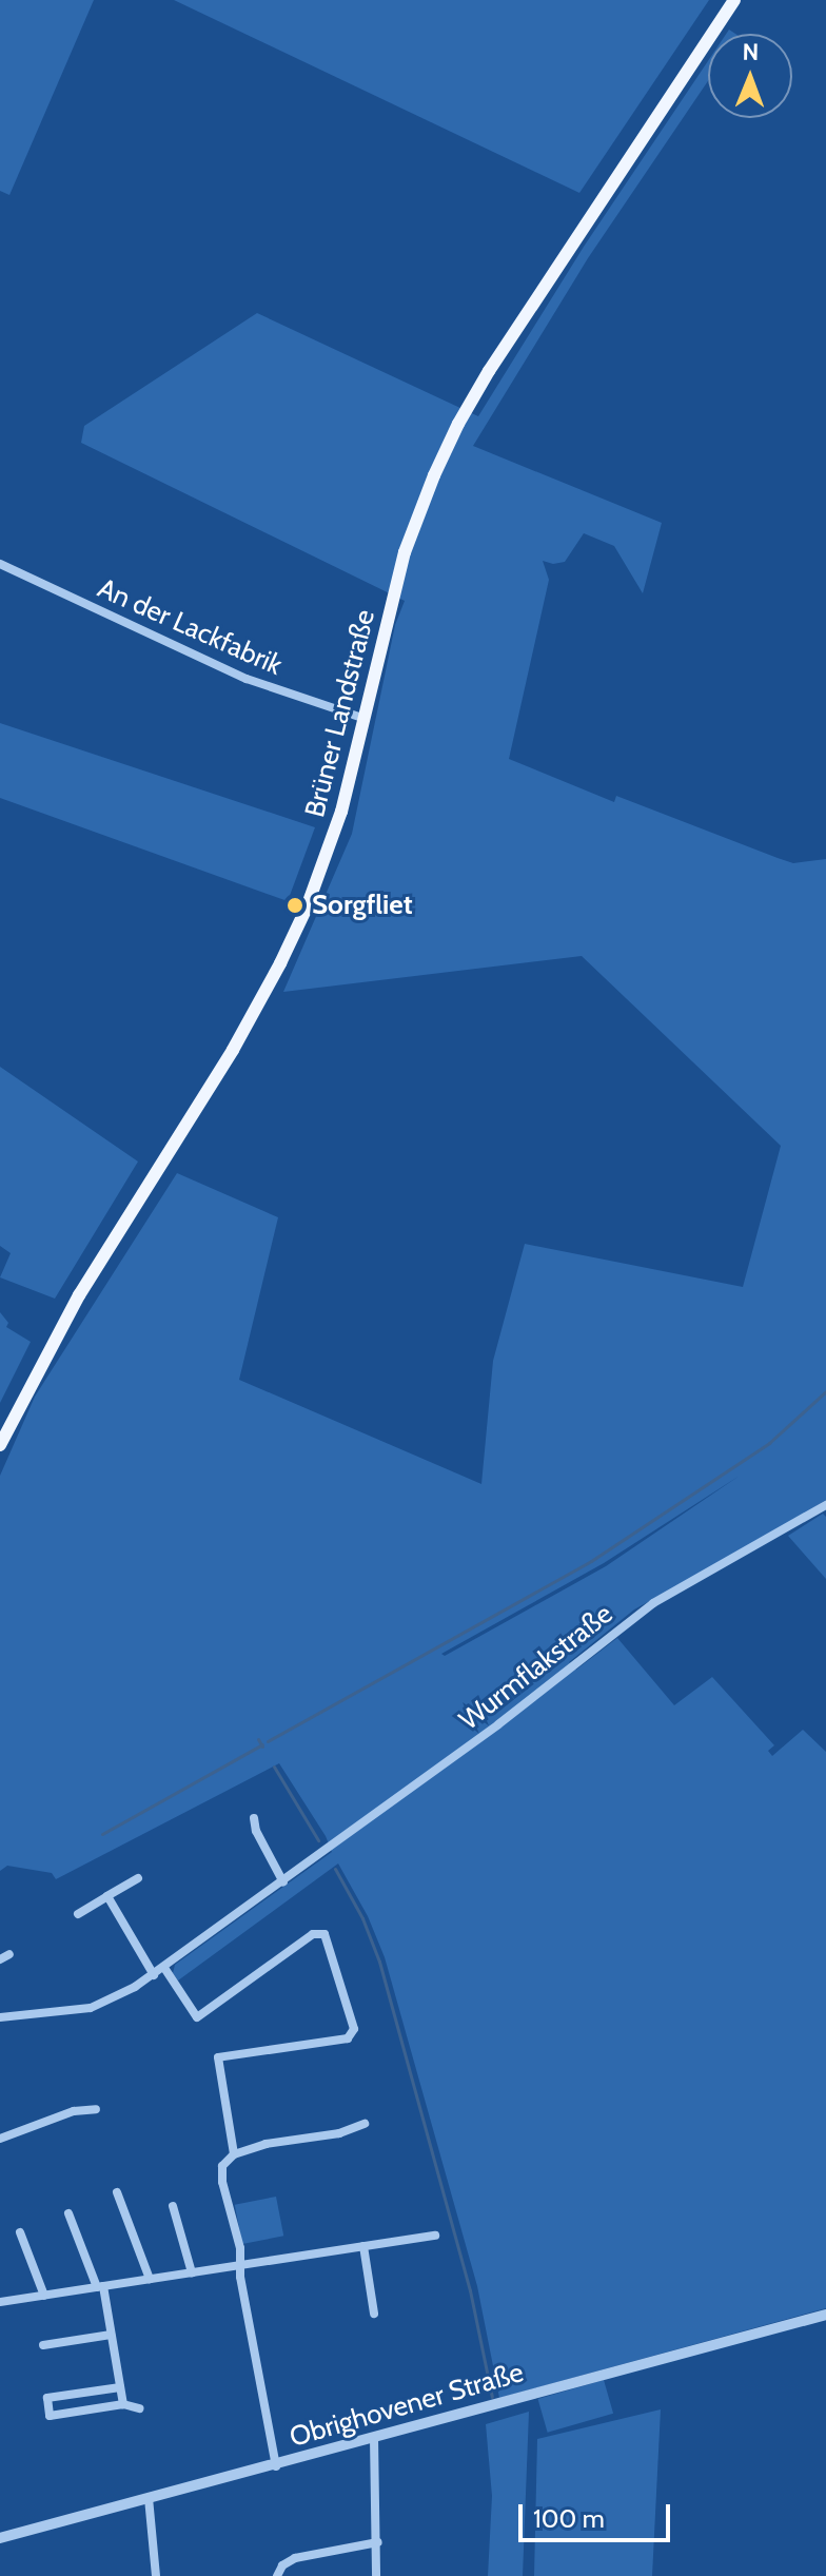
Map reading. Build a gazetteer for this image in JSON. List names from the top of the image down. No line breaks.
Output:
{"streets":{"main road":["Brüner Landstraße"],"street":["An der Lackfabrik","Wurmflakstraße","Obrighovener Straße"]},"crossings":[["An der Lackfabrik","Brüner Landstraße"]],"places":["Sorgfliet"],"scale_bar":"100 m","north":"top"}
